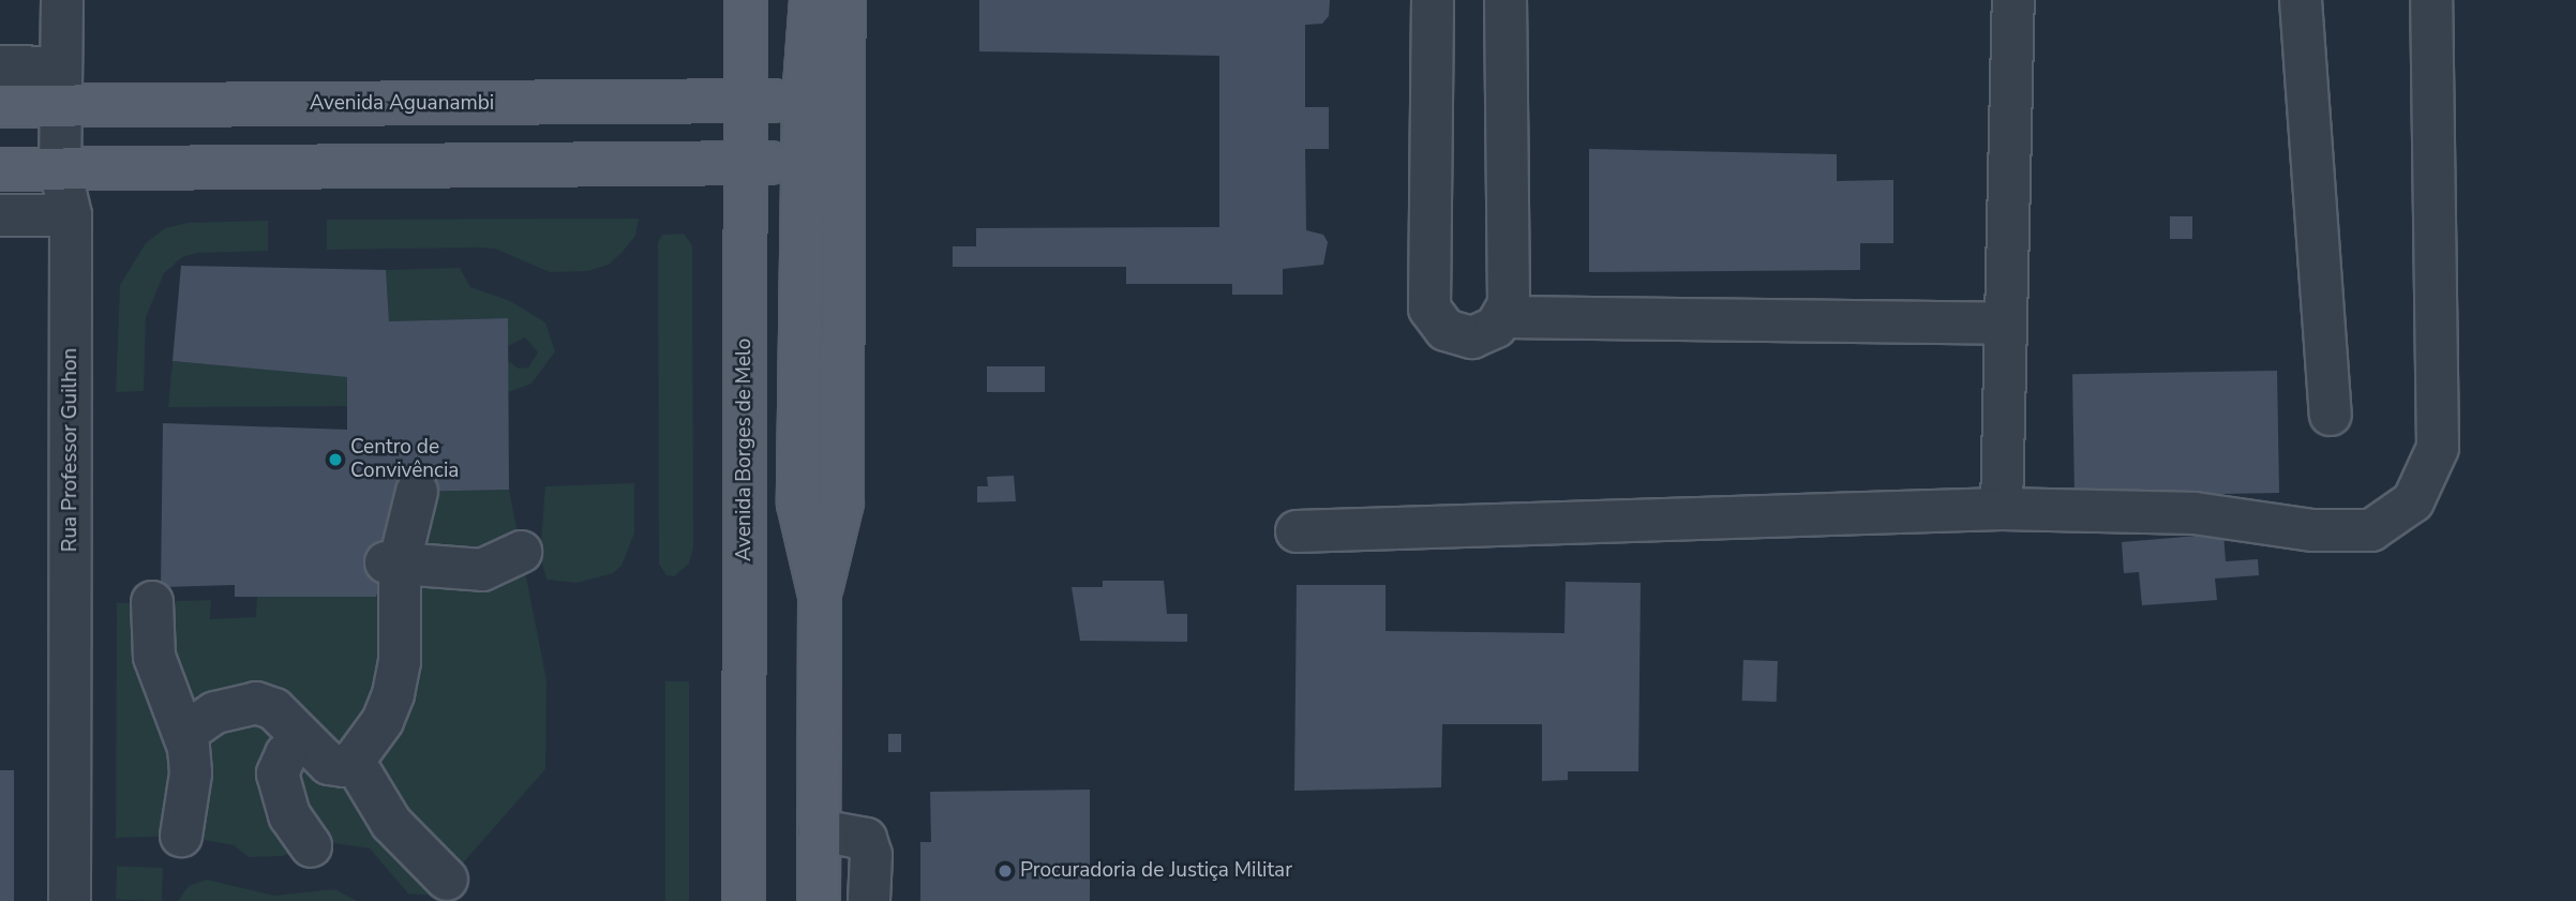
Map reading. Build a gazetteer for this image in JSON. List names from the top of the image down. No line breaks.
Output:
{"streets":{"main road":["Avenida Aguanambi","Avenida Borges de Melo"],"street":["Rua Professor Guilhon"]},"crossings":[["Avenida Aguanambi","Rua Professor Guilhon"],["Avenida Aguanambi","Avenida Borges de Melo"]],"places":["Centro de Convivência","Procuradoria de Justiça Militar"]}
